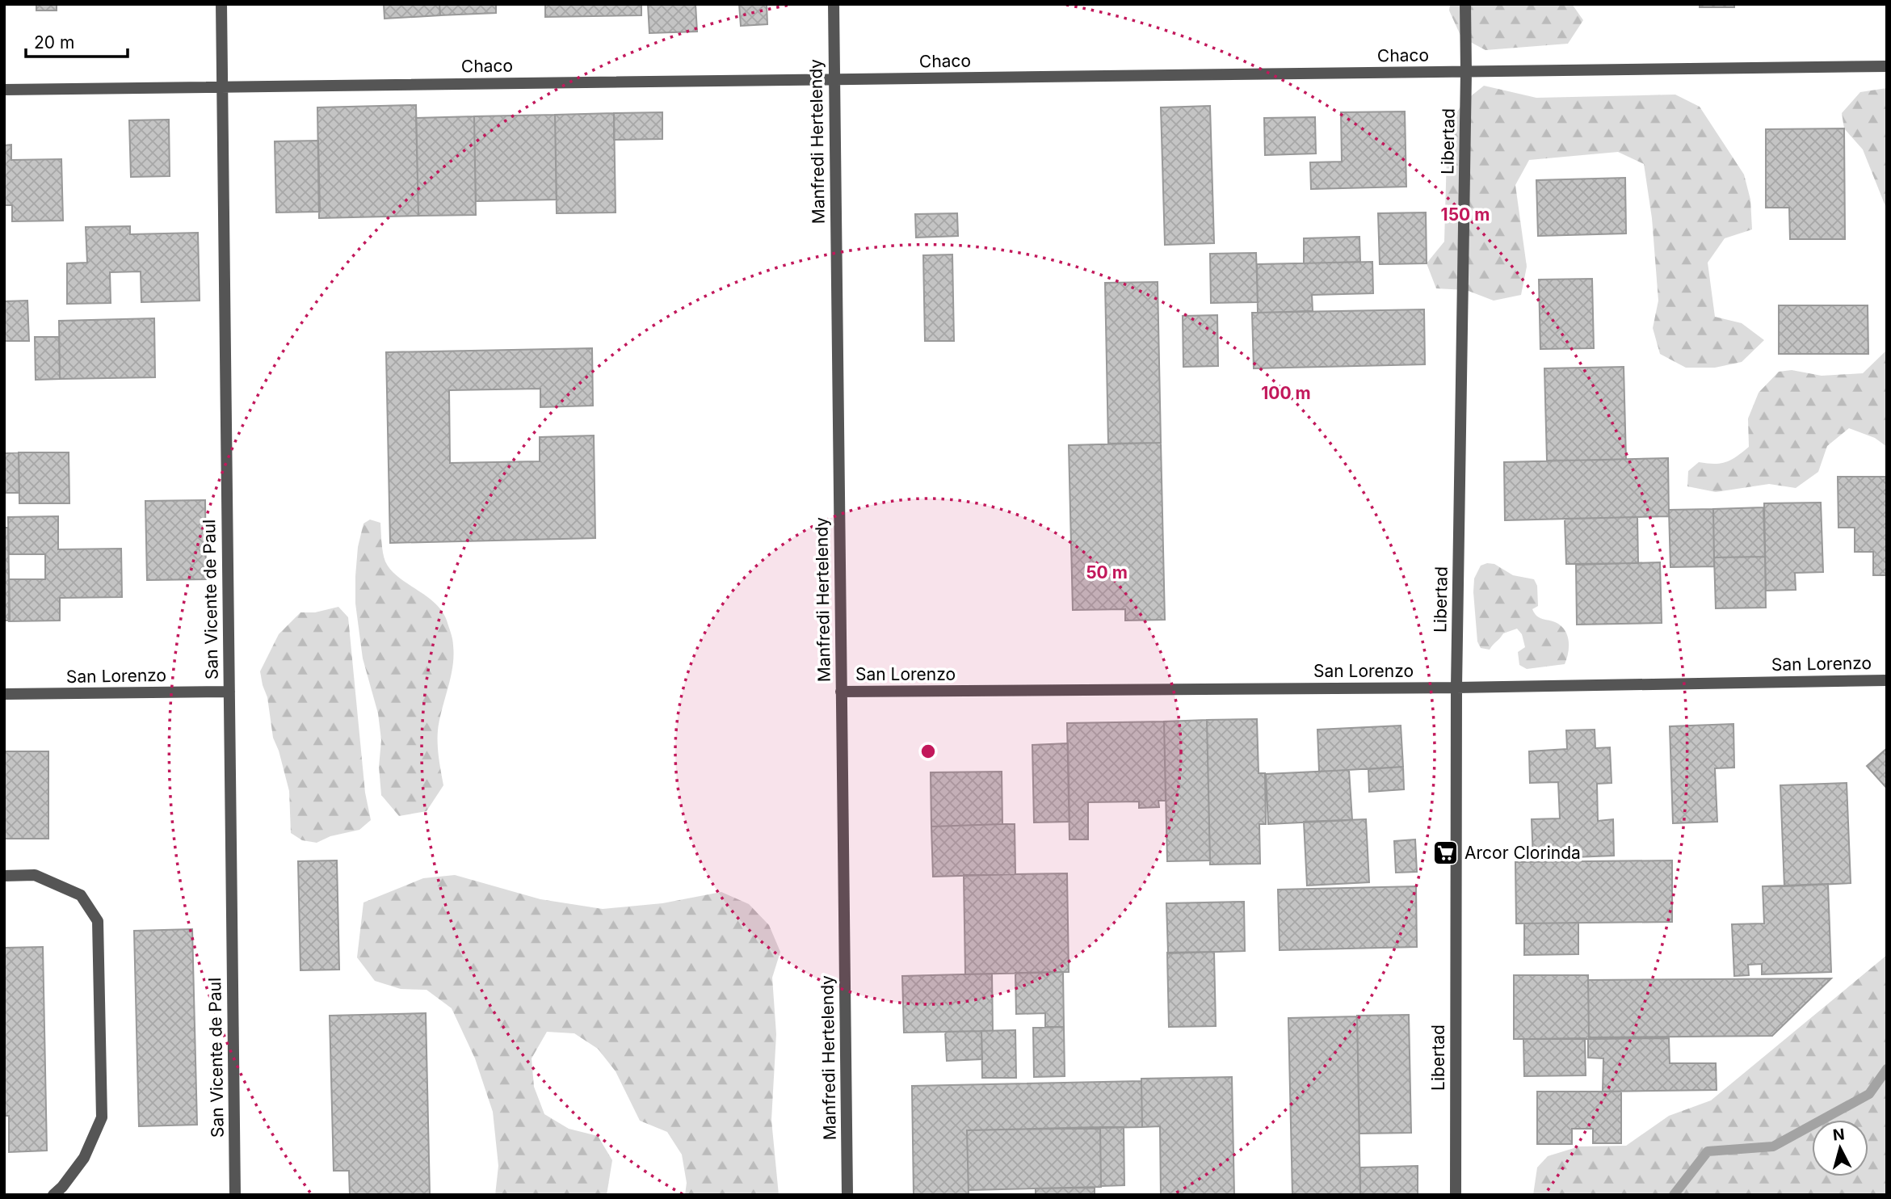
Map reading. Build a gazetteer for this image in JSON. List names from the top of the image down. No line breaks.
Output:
{"streets":{"street":["Chaco","Manfredi Hertelendy","Libertad","San Vicente de Paul","San Lorenzo"]},"crossings":[["Chaco","Manfredi Hertelendy"],["Chaco","Libertad"],["Chaco","San Vicente de Paul"],["Manfredi Hertelendy","San Lorenzo"],["Libertad","San Lorenzo"],["San Vicente de Paul","San Lorenzo"]],"places":{"supermarket":["Arcor Clorinda"]},"scale_bar":"20 m","north":"top","rings":["150 m","100 m","50 m"]}
